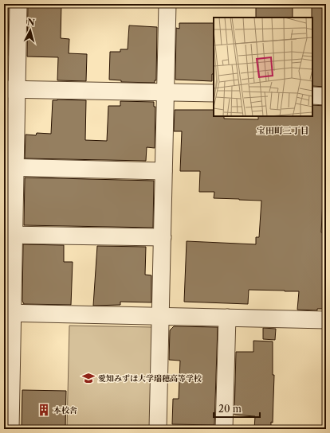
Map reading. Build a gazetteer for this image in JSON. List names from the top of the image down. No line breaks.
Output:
{"districts":["宝田町三丁目"],"places":{"school or university":["愛知みずほ大学瑞穂高等学校"],"building":["本校舎"]},"scale_bar":"20 m","north":"top"}
